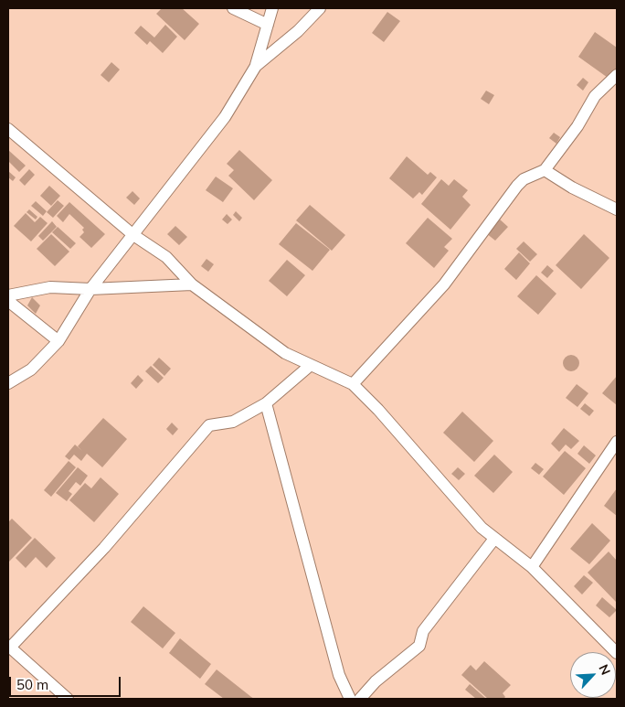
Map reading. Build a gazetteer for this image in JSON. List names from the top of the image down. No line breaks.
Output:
{"scale_bar":"50 m","north":"top right"}
